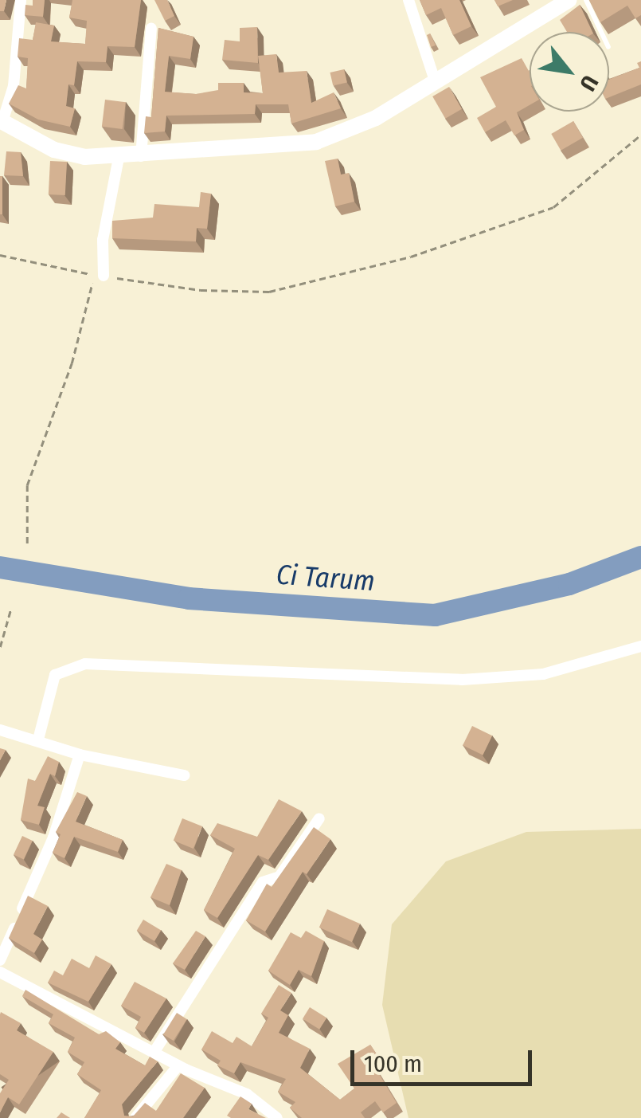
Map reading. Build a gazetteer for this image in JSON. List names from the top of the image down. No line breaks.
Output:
{"water":["Ci Tarum"],"scale_bar":"100 m","north":"bottom right"}
